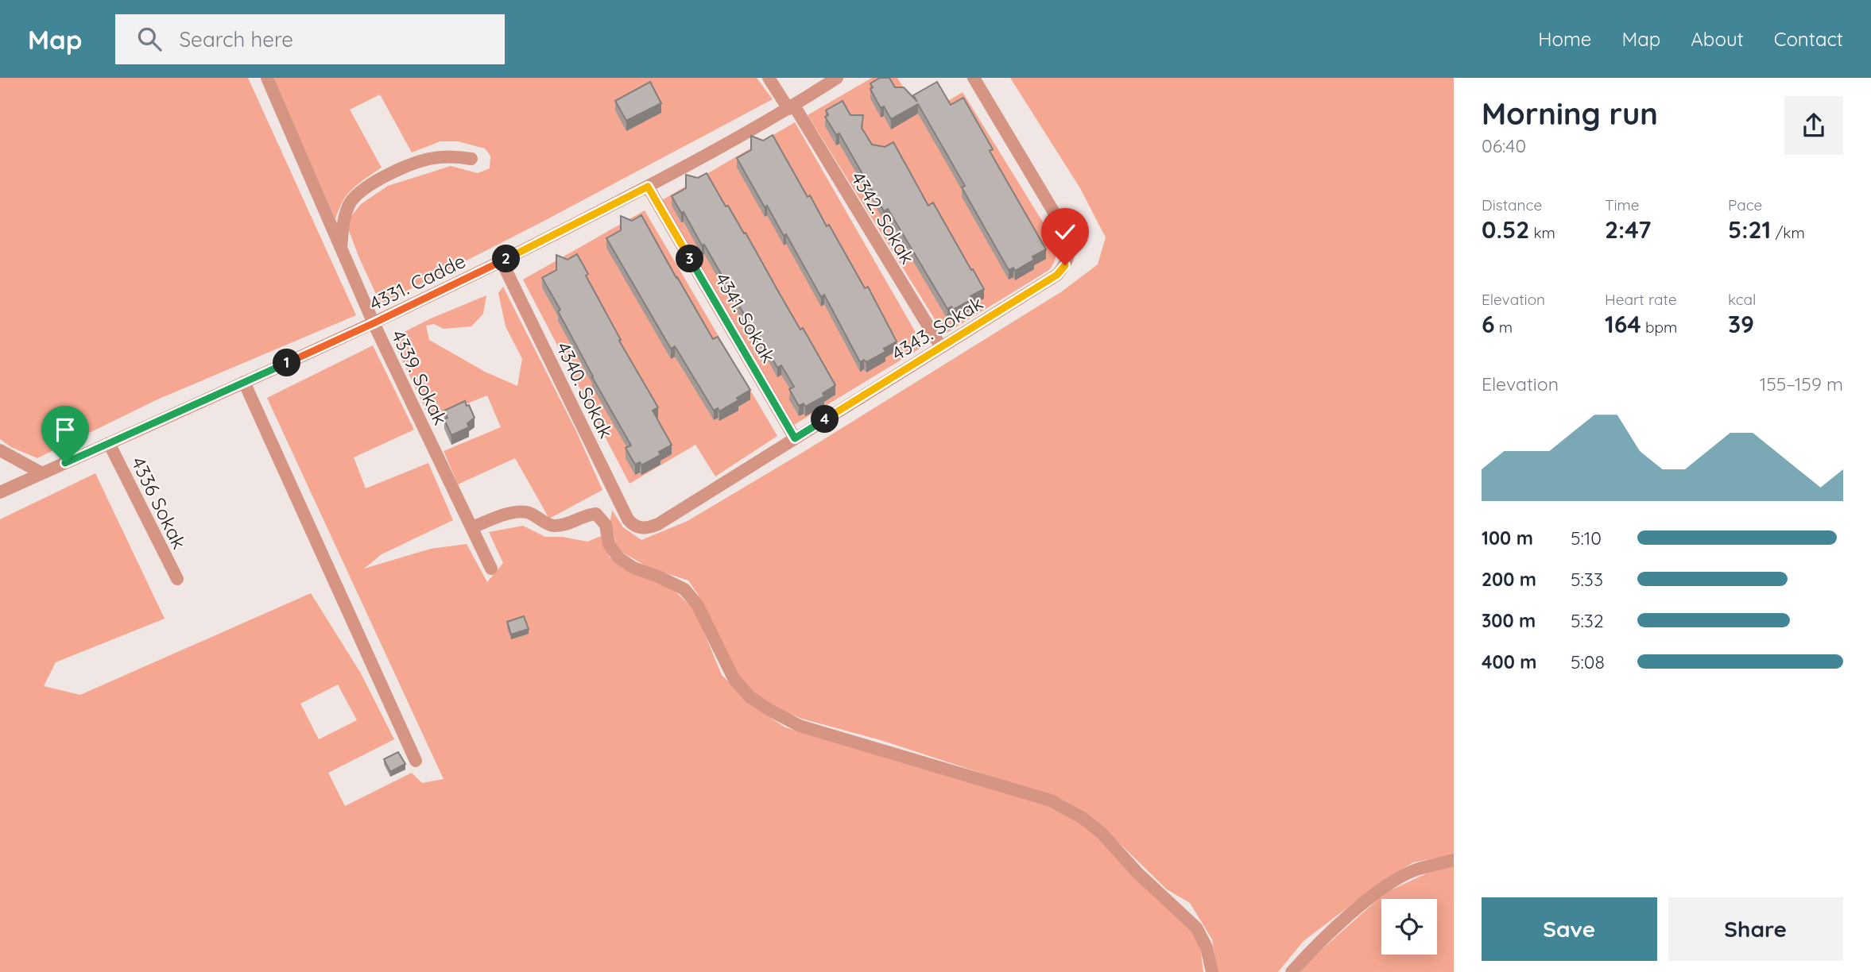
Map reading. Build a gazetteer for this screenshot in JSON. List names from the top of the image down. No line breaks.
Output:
{"streets":{"street":["4342. Sokak","4331. Cadde","4341. Sokak","4343. Sokak","4339. Sokak","4340. Sokak","4336 Sokak"]},"crossings":[["4342. Sokak","4331. Cadde"],["4342. Sokak","4343. Sokak"],["4331. Cadde","4341. Sokak"],["4331. Cadde","4339. Sokak"],["4331. Cadde","4340. Sokak"],["4331. Cadde","4336 Sokak"],["4341. Sokak","4343. Sokak"],["4343. Sokak","4340. Sokak"]],"page":{"header":"Map","search":"Search here","nav":["Home","Map","About","Contact"],"heading":["Morning run","06:40"],"stats":[["Distance","0.52 km"],["Time","2:47"],["Pace","5:21 /km"],["Elevation","6 m"],["Heart rate","164 bpm"],["kcal","39"]],"pins":["2","3","1","4"],"chart":["Elevation","155–159 m"],"list":[{"name":"100 m","note":"5:10"},{"name":"200 m","note":"5:33"},{"name":"300 m","note":"5:32"},{"name":"400 m","note":"5:08"}],"buttons":["Save","Share"]}}
